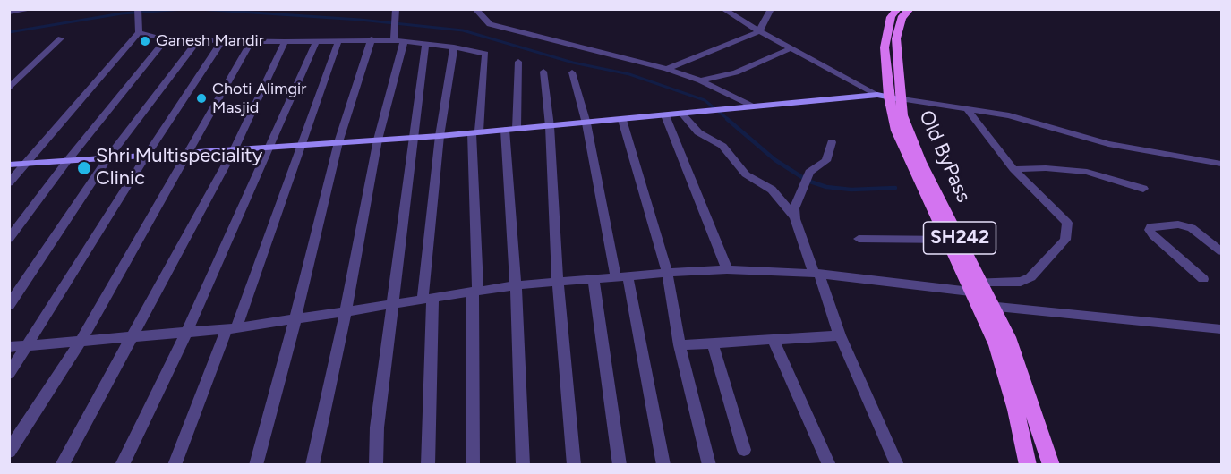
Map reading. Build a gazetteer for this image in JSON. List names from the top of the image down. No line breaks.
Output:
{"streets":{"main road":["Old ByPass","SH242"]},"places":["Ganesh Mandir","Choti Alimgir Masjid","Shri Multispeciality Clinic"]}
